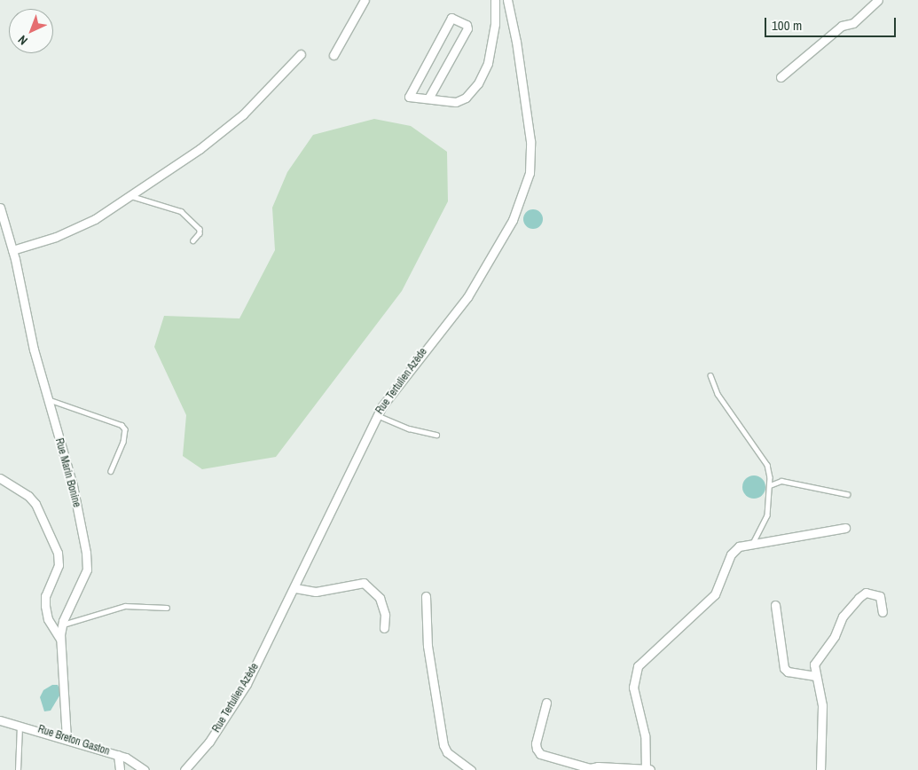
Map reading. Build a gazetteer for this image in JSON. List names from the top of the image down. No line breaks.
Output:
{"streets":{"street":["Rue Tertulien Azède","Rue Marin Bonine","Rue Breton Gaston"]},"crossings":[["Rue Marin Bonine","Rue Breton Gaston"]],"scale_bar":"100 m","north":"bottom left"}
